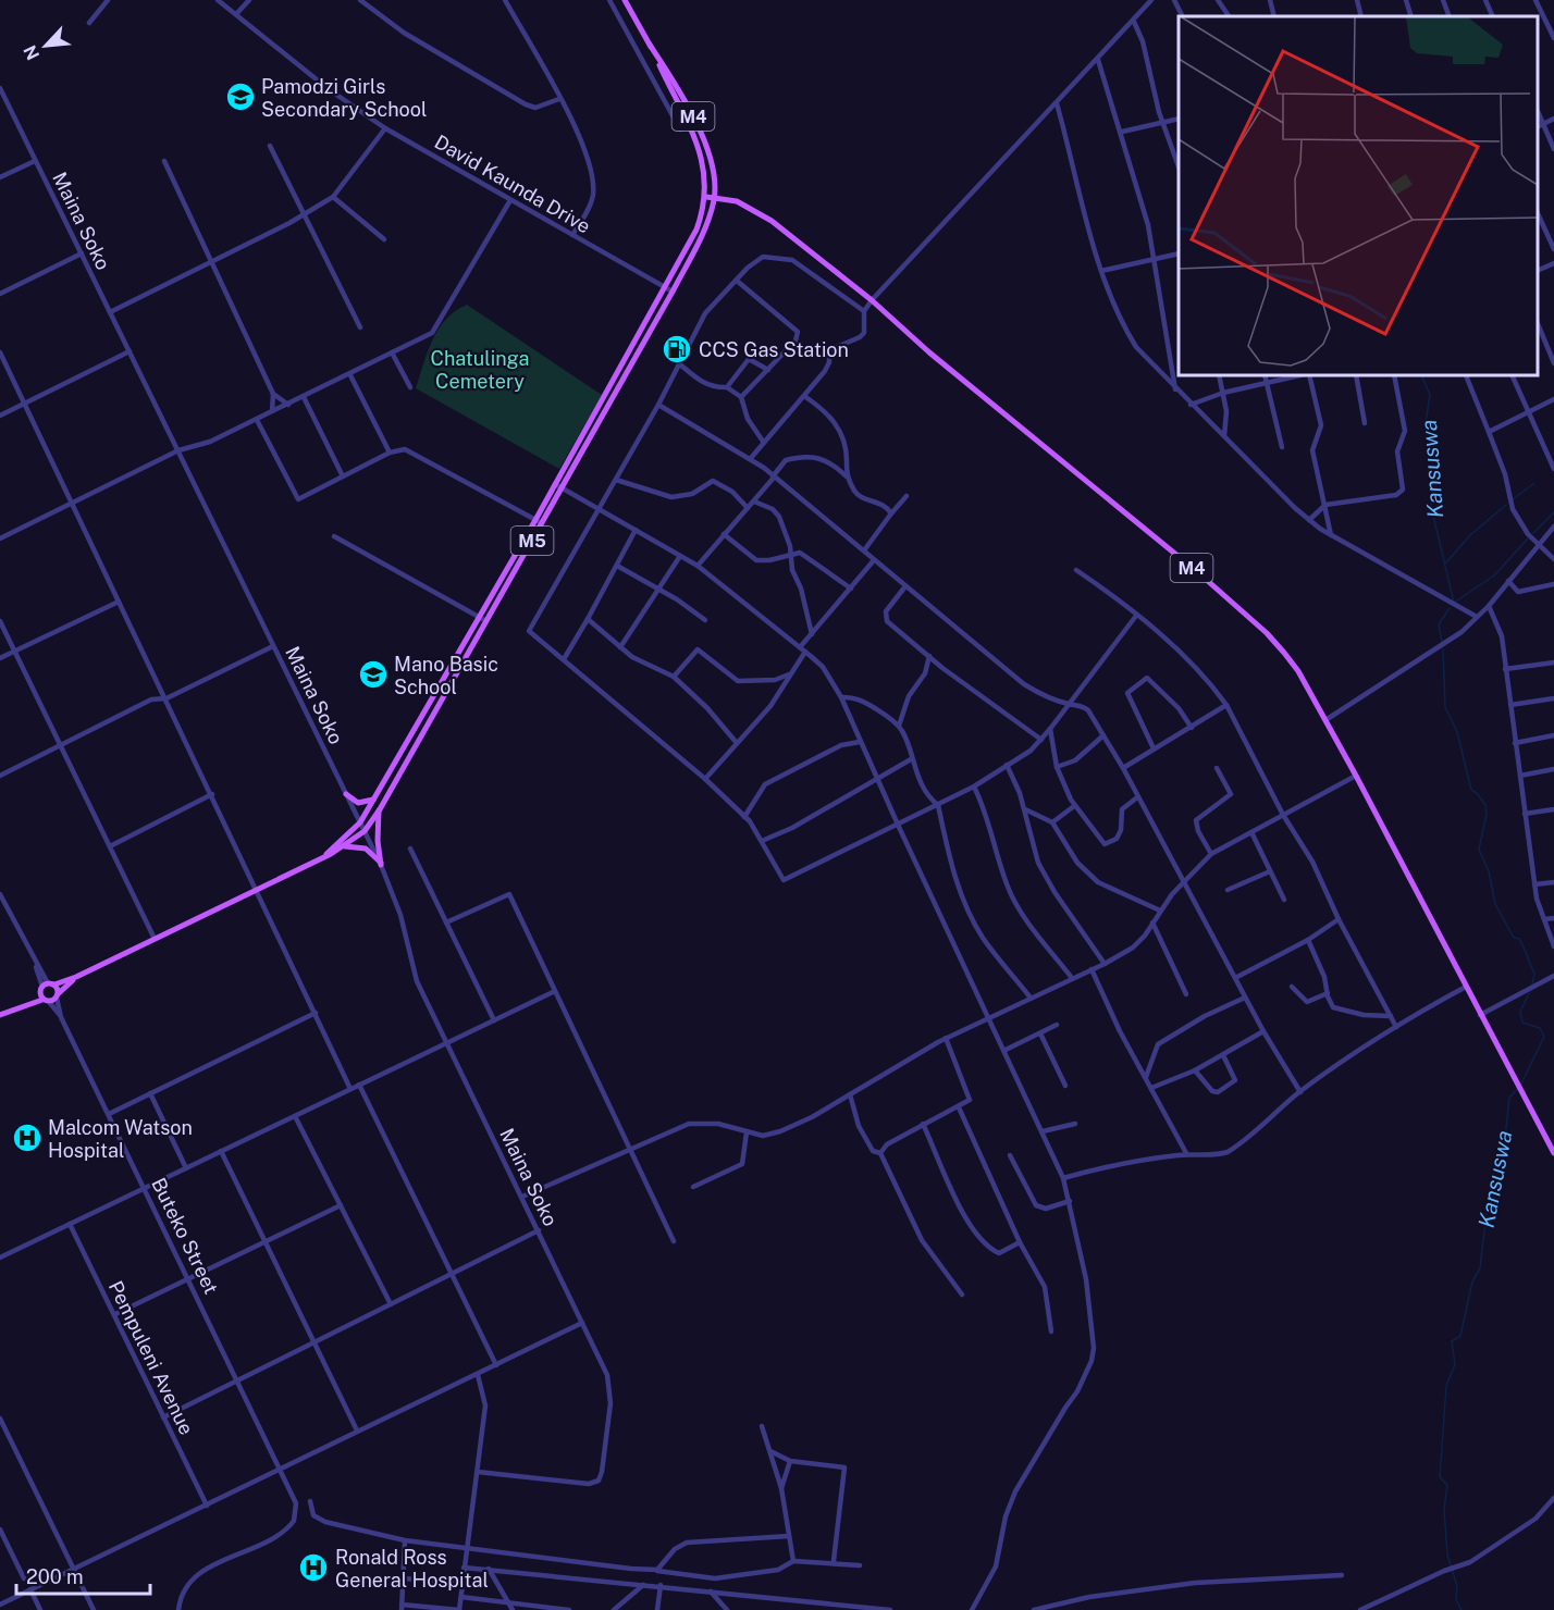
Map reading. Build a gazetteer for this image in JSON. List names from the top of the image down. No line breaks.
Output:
{"streets":{"main road":["M4","M5"],"street":["David Kaunda Drive","Maina Soko","Buteko Street","Pempuleni Avenue"]},"crossings":[["M4","M5"],["David Kaunda Drive","M5"],["Maina Soko","M5"],["M5","Buteko Street"]],"water":["Kansuswa"],"parks":["Chatulinga Cemetery"],"places":{"school or university":["Pamodzi Girls Secondary School","Mano Basic School"],"fuel station":["CCS Gas Station"],"hospital":["Malcom Watson Hospital","Ronald Ross General Hospital"]},"scale_bar":"200 m","north":"bottom left"}
